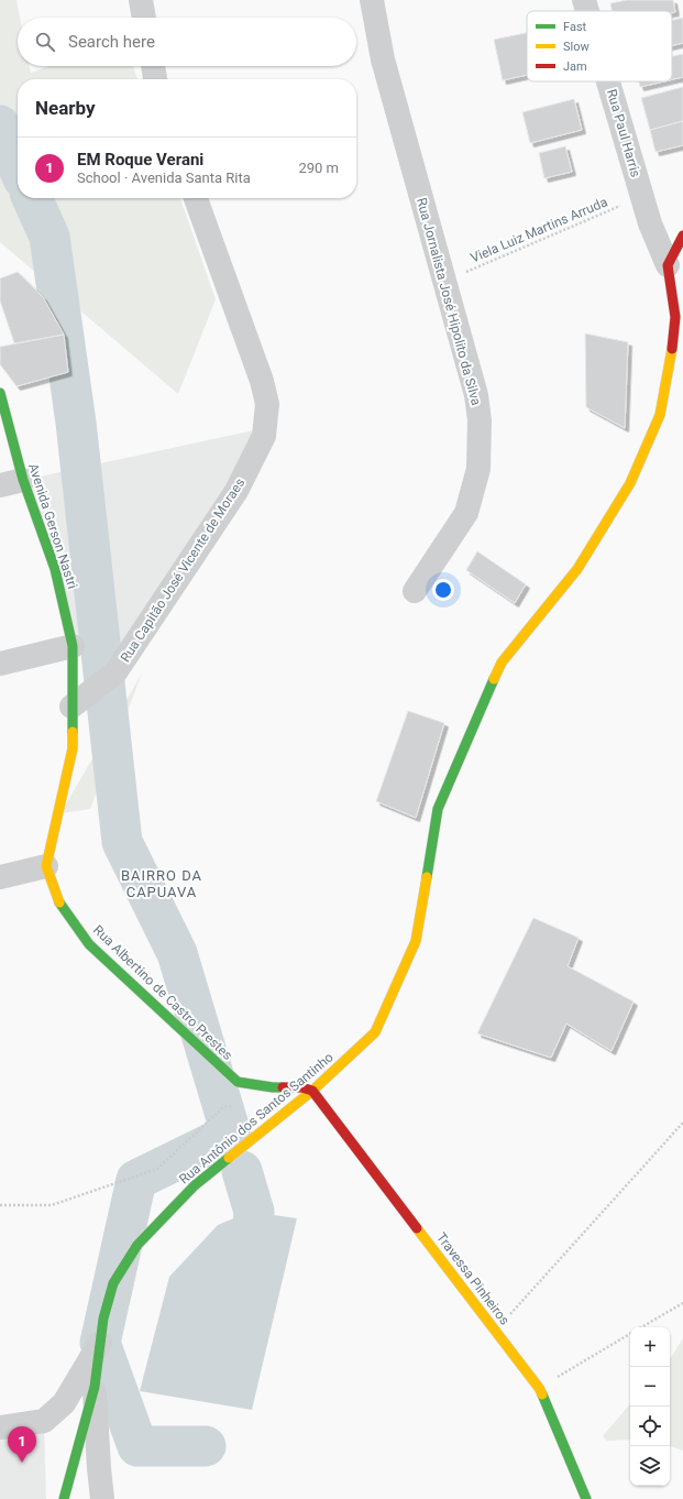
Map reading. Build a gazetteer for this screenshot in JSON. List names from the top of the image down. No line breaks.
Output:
{"streets":{"street":["Rua Paul Harris","Rua Jornalista José Hipolito da Silva","Avenida Gerson Nastri","Rua Capitão José Vicente de Moraes","Rua Albertino de Castro Prestes","Rua Antônio dos Santos Santinho","Travessa Pinheiros"],"path":["Viela Luiz Martins Arruda"]},"crossings":[["Rua Paul Harris","Viela Luiz Martins Arruda"],["Rua Paul Harris","Rua Antônio dos Santos Santinho"],["Viela Luiz Martins Arruda","Rua Jornalista José Hipolito da Silva"],["Avenida Gerson Nastri","Rua Capitão José Vicente de Moraes"],["Avenida Gerson Nastri","Rua Albertino de Castro Prestes"],["Rua Albertino de Castro Prestes","Rua Antônio dos Santos Santinho"],["Rua Albertino de Castro Prestes","Travessa Pinheiros"],["Rua Antônio dos Santos Santinho","Travessa Pinheiros"]],"districts":["BAIRRO DA CAPUAVA"],"legend":["Fast","Slow","Jam"],"page":{"search":"Search here","heading":"Nearby","list":[{"mark":"1","name":"EM Roque Verani","note":"School · Avenida Santa Rita","value":"290 m"}],"map_buttons":["+","−"],"pins":"1"}}
